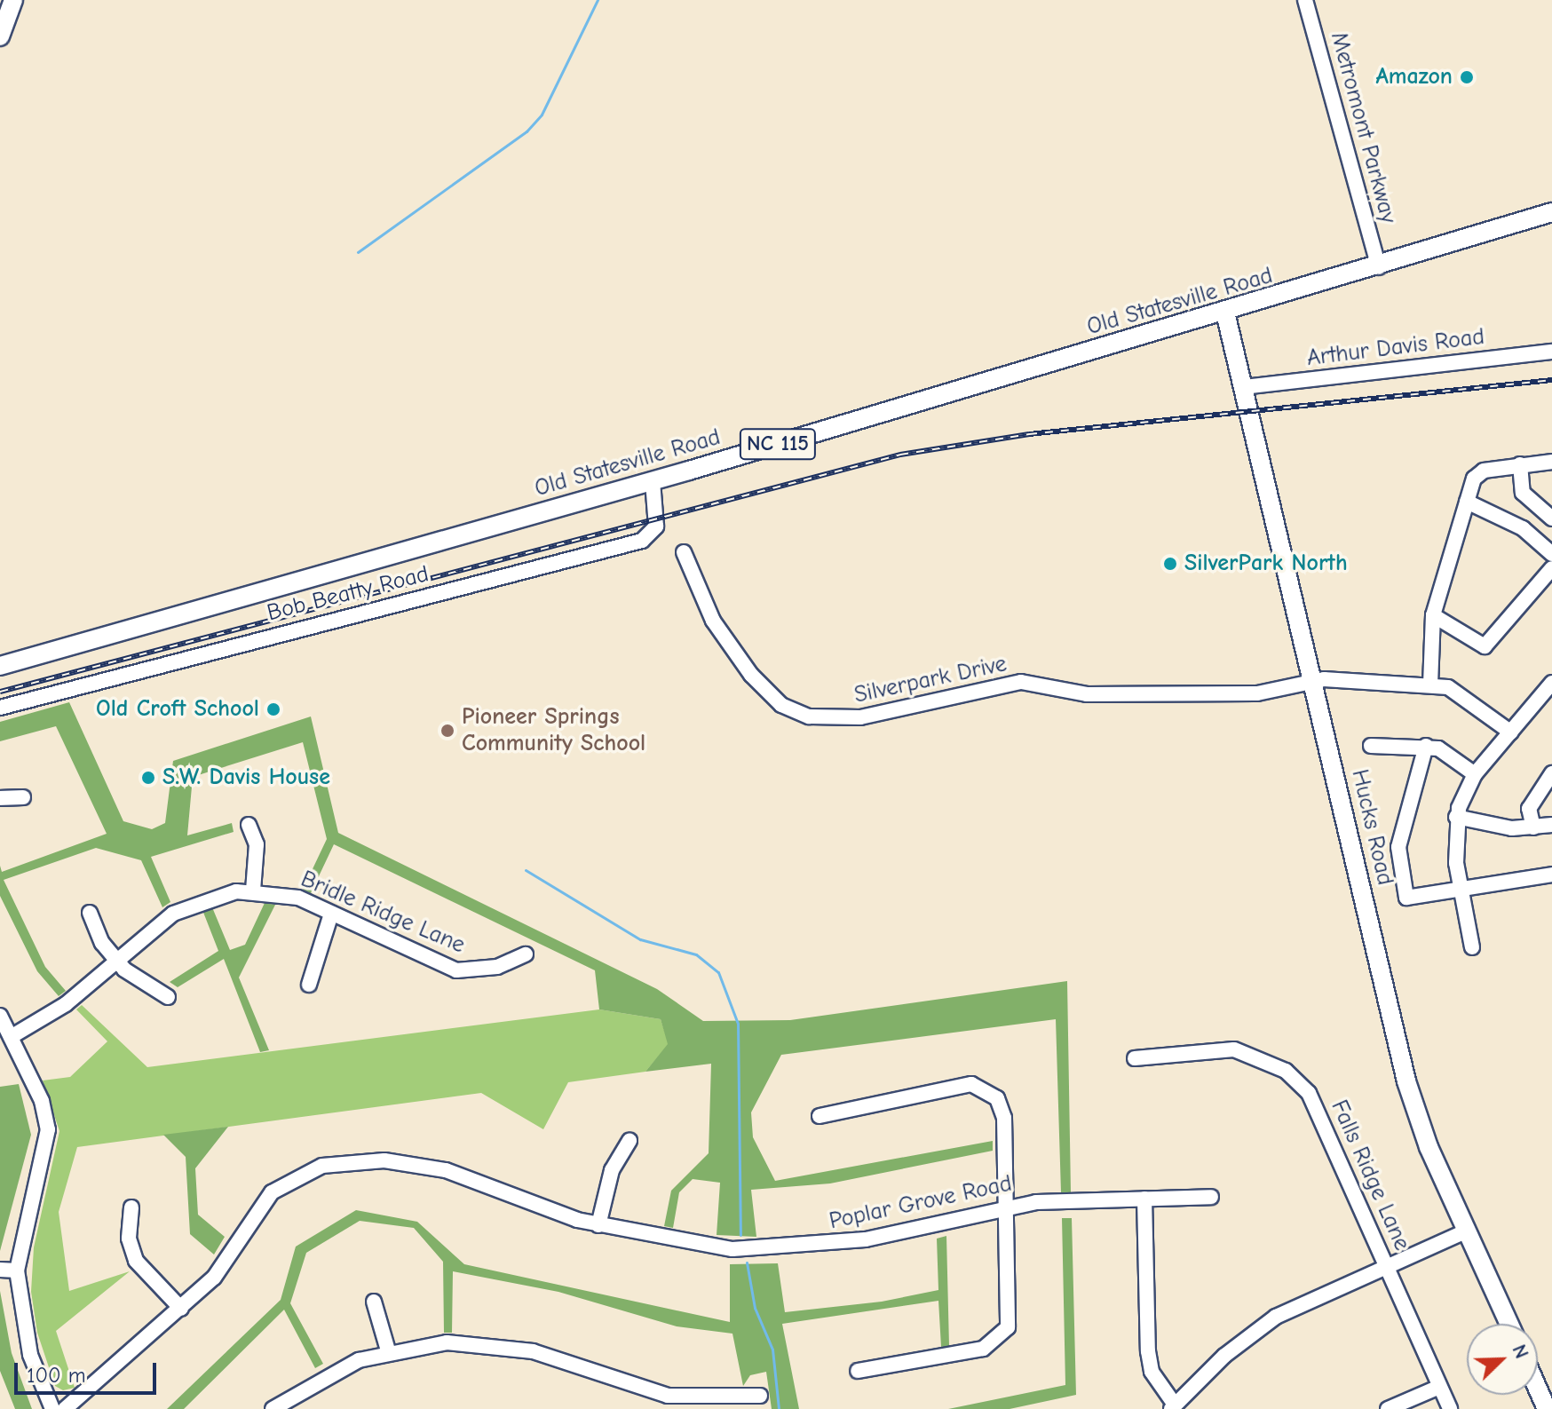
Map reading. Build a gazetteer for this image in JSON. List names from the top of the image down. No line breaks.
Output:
{"streets":{"main road":["Old Statesville Road","NC 115","Hucks Road"],"street":["Metromont Parkway","Arthur Davis Road","Bob Beatty Road","Silverpark Drive","Bridle Ridge Lane","Falls Ridge Lane","Poplar Grove Road"]},"crossings":[["Metromont Parkway","Old Statesville Road"],["Old Statesville Road","Bob Beatty Road"],["Old Statesville Road","Hucks Road"],["Arthur Davis Road","Hucks Road"],["Silverpark Drive","Hucks Road"]],"places":["Amazon","SilverPark North","Old Croft School","Pioneer Springs Community School","S.W. Davis House"],"scale_bar":"100 m","north":"top right"}
